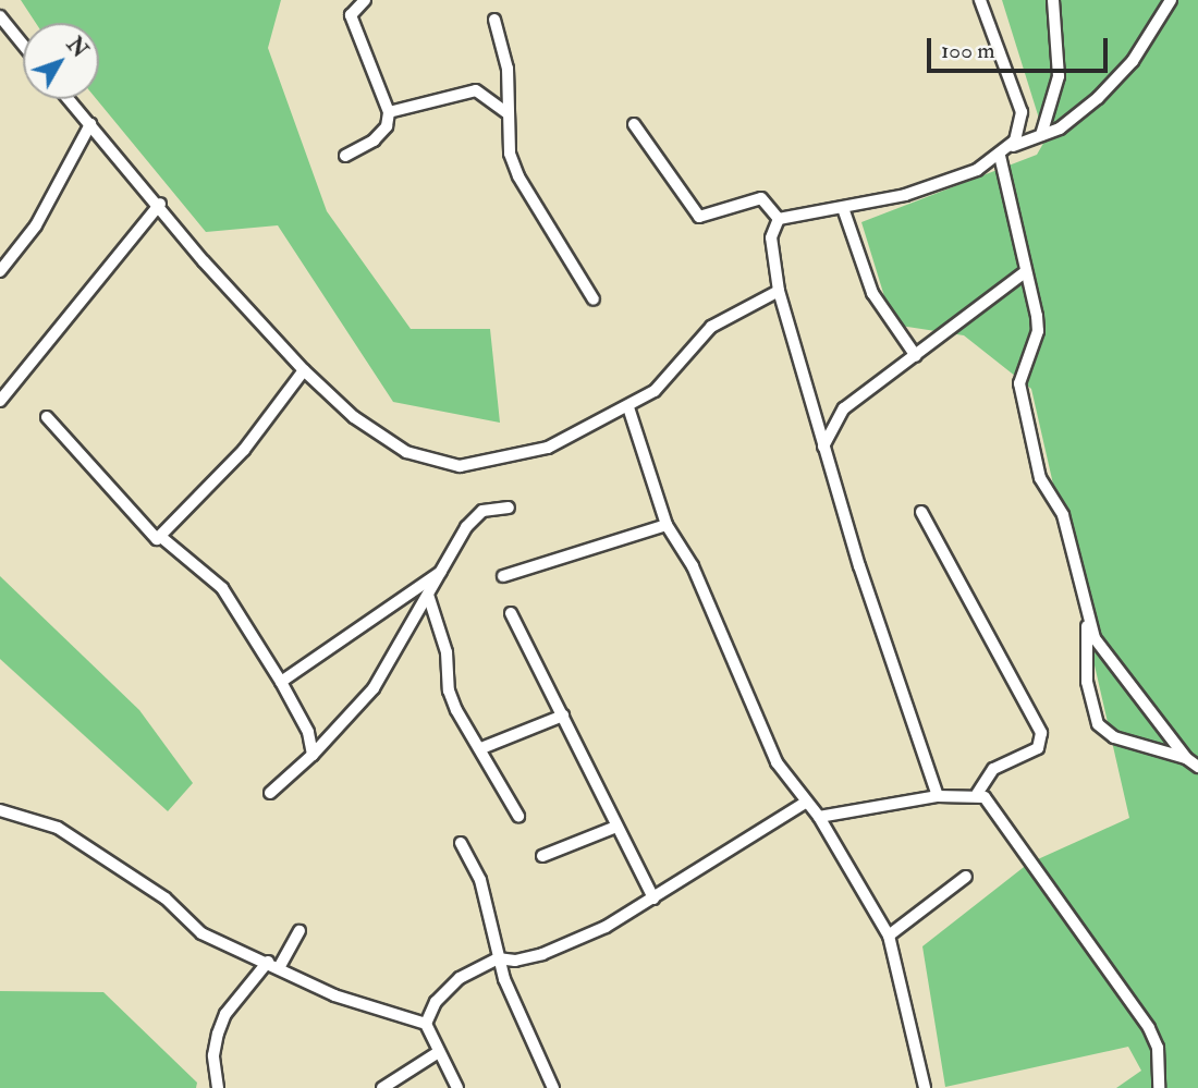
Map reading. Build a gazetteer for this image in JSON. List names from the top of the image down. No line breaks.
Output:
{"scale_bar":"100 m","north":"top right"}
